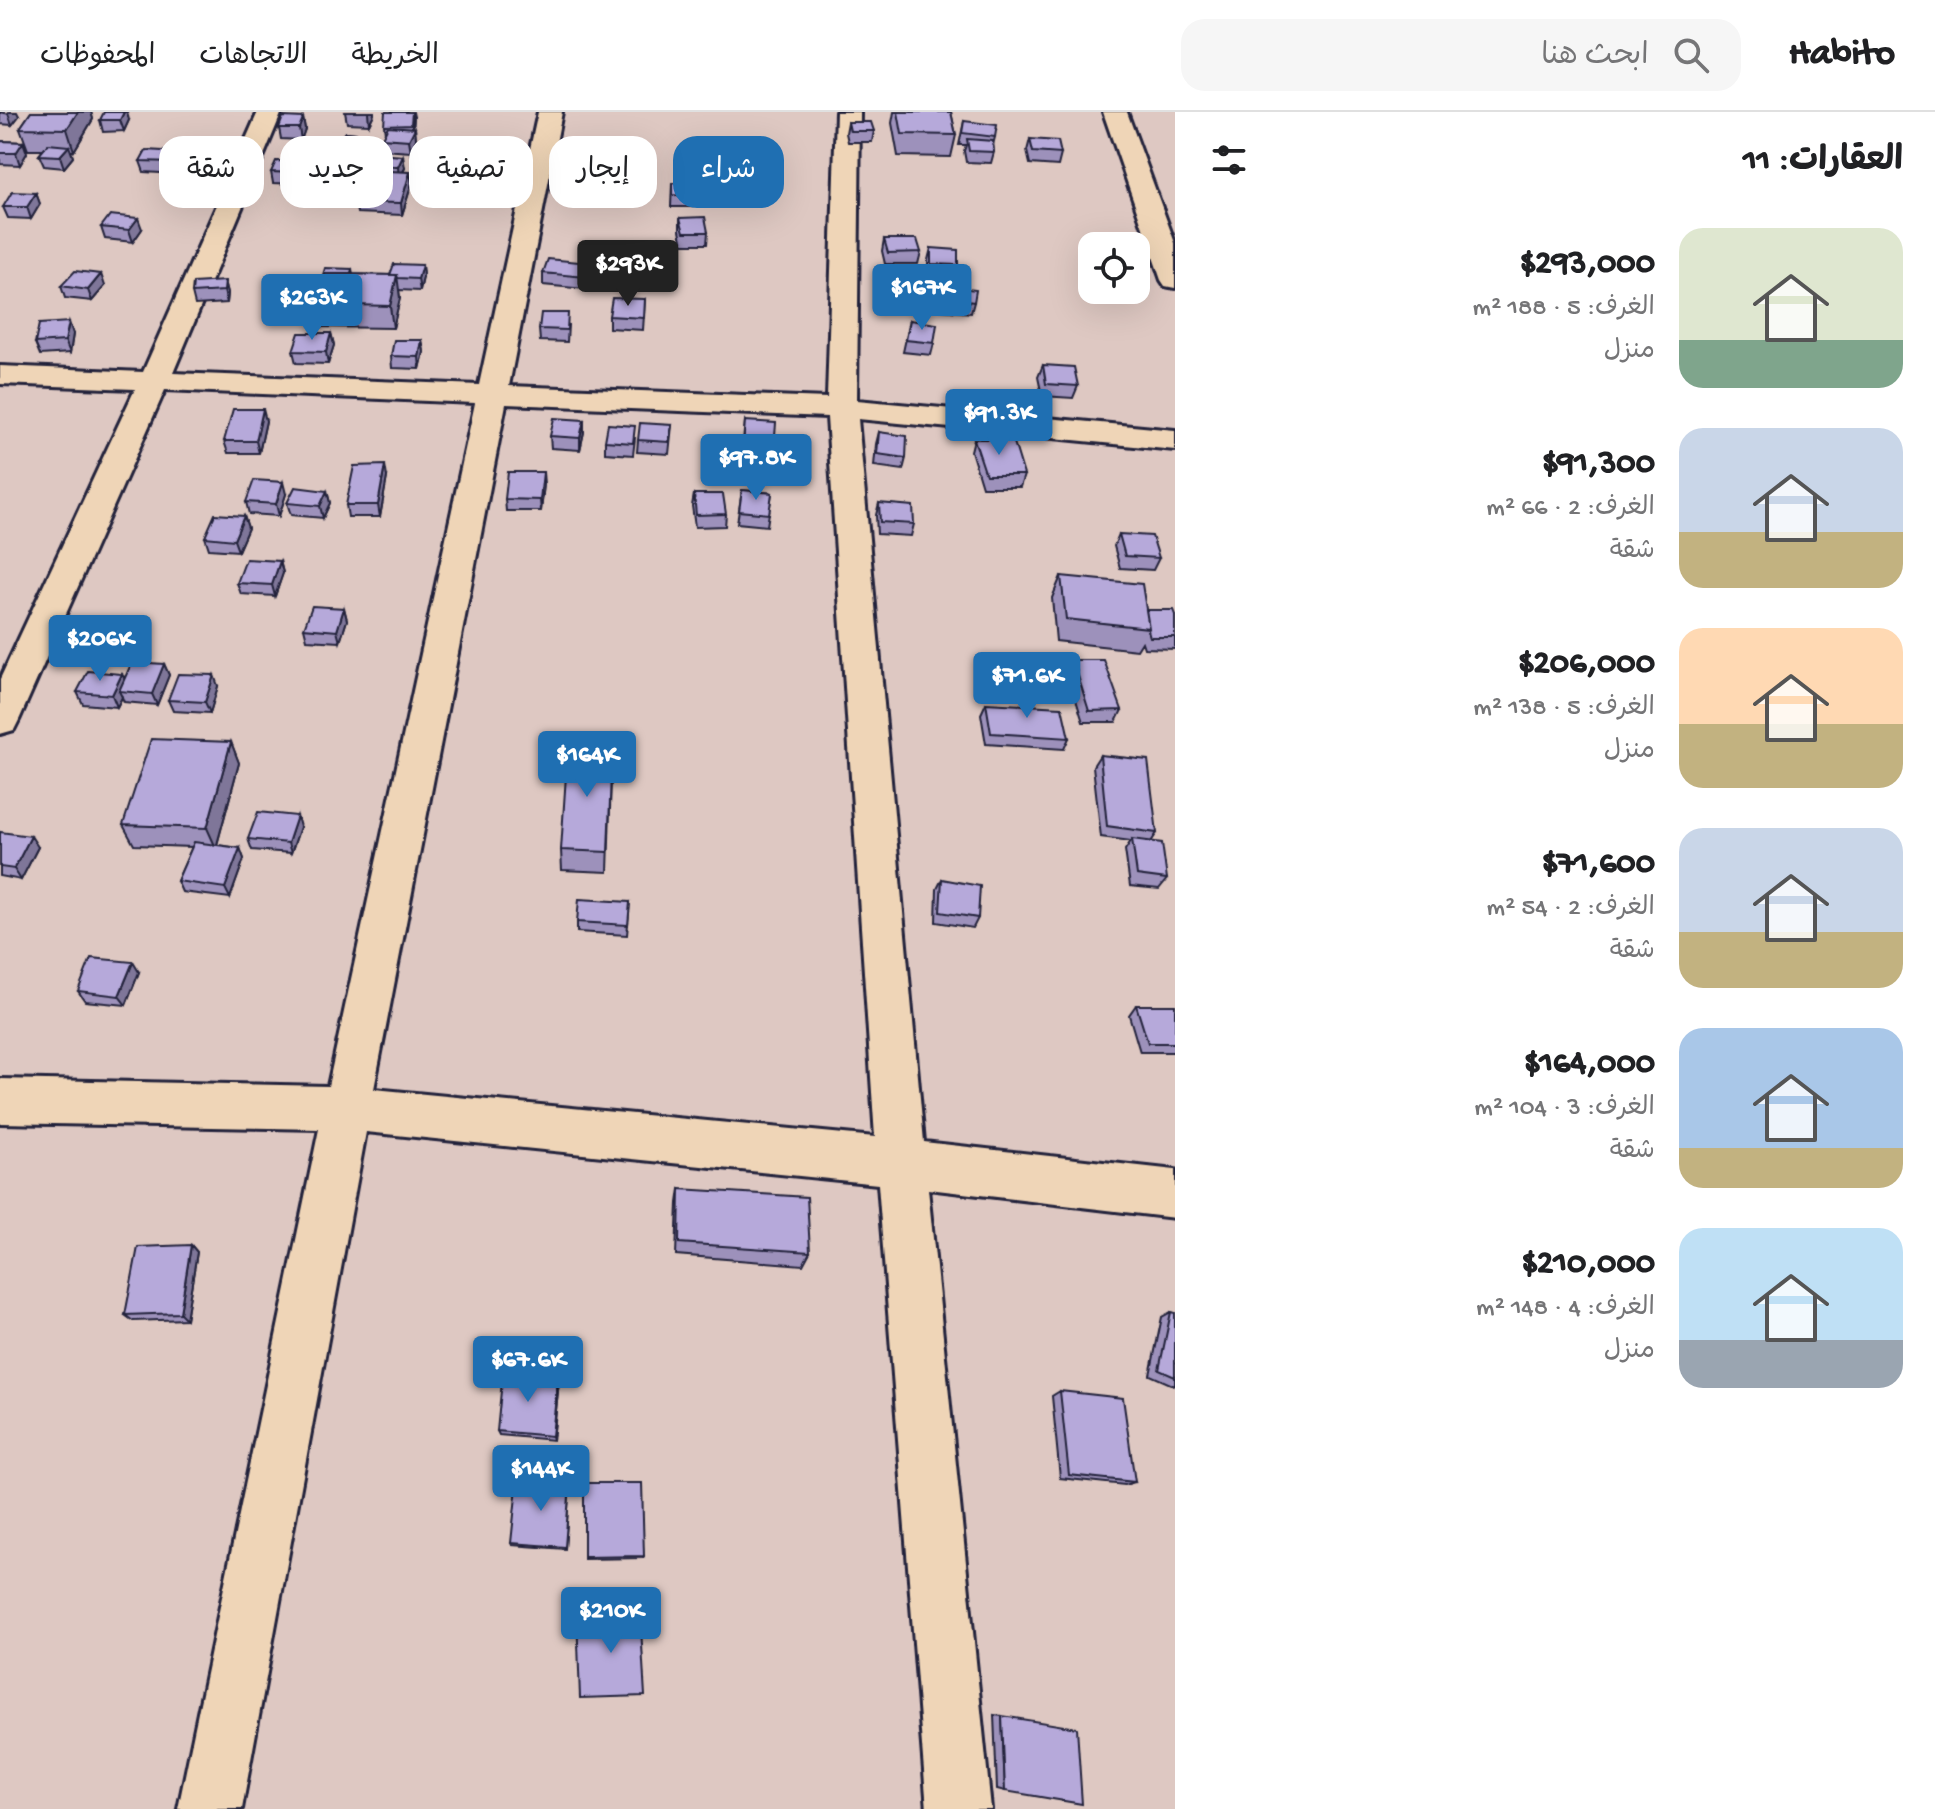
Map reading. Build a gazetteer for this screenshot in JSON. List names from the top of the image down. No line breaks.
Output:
{"page":{"header":"Habito","search":"ابحث هنا","nav":["الخريطة","الاتجاهات","المحفوظات"],"heading":"العقارات: 11","chip":["شراء","إيجار","تصفية","جديد","شقة"],"list":[{"name":"$293,000","note":"الغرف: 5 · 188 m² · منزل"},{"name":"$91,300","note":"الغرف: 2 · 66 m² · شقة"},{"name":"$206,000","note":"الغرف: 5 · 138 m² · منزل"},{"name":"$71,600","note":"الغرف: 2 · 54 m² · شقة"},{"name":"$164,000","note":"الغرف: 3 · 104 m² · شقة"},{"name":"$210,000","note":"الغرف: 4 · 148 m² · منزل"}],"price":["$293K","$167K","$263K","$91.3K","$97.8K","$206K","$71.6K","$164K","$67.6K","$144K","$210K"]}}
